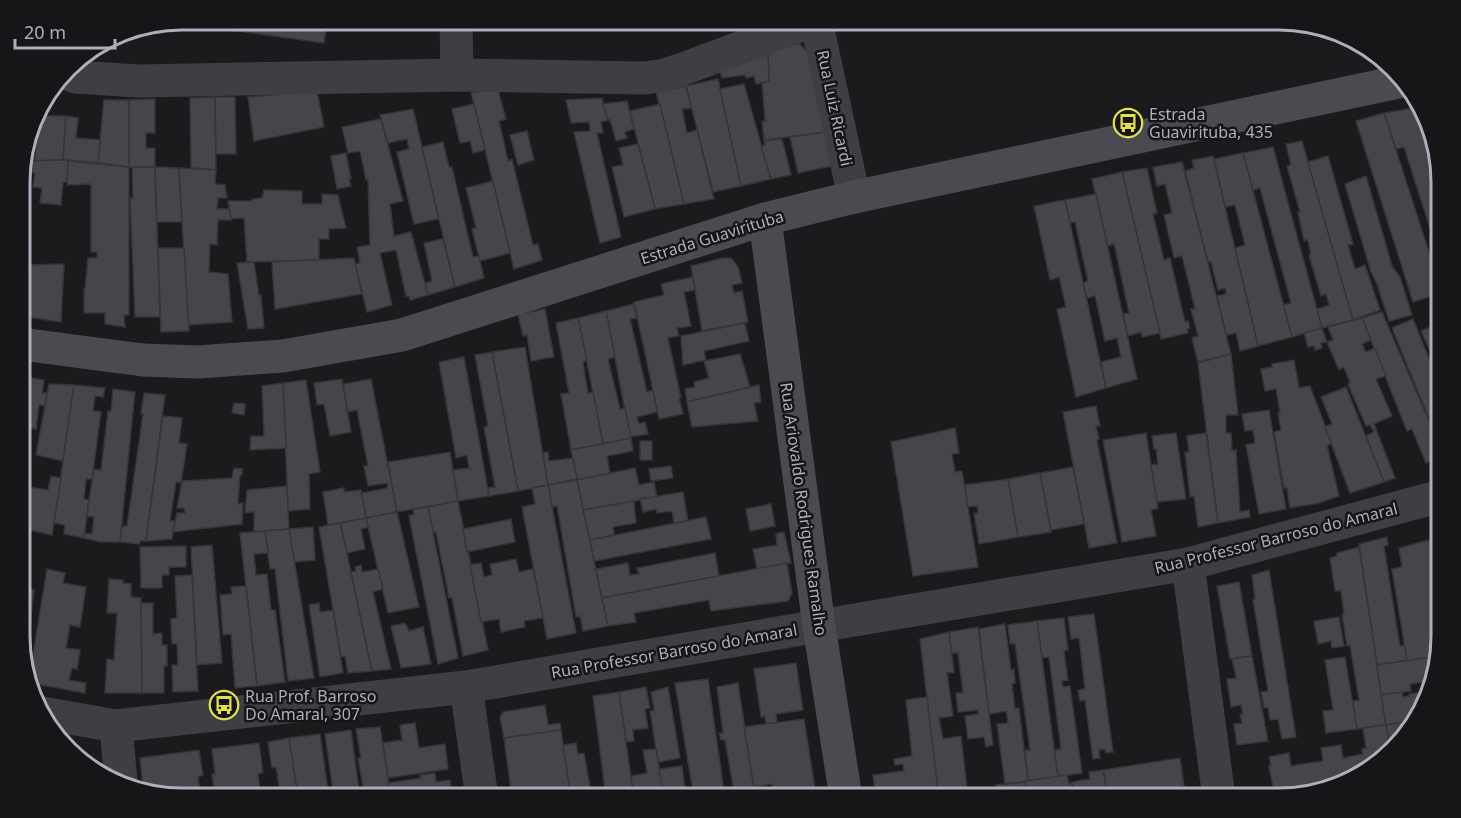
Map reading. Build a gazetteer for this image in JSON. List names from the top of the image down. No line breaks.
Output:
{"streets":{"street":["Rua Luiz Ricardi","Estrada Guavirituba","Rua Ariovaldo Rodrigues Ramalho","Rua Professor Barroso do Amaral"]},"crossings":[["Rua Luiz Ricardi","Estrada Guavirituba"],["Estrada Guavirituba","Rua Ariovaldo Rodrigues Ramalho"],["Rua Ariovaldo Rodrigues Ramalho","Rua Professor Barroso do Amaral"]],"places":{"bus stop":["Estrada Guavirituba, 435","Rua Prof. Barroso Do Amaral, 307"]},"scale_bar":"20 m"}
